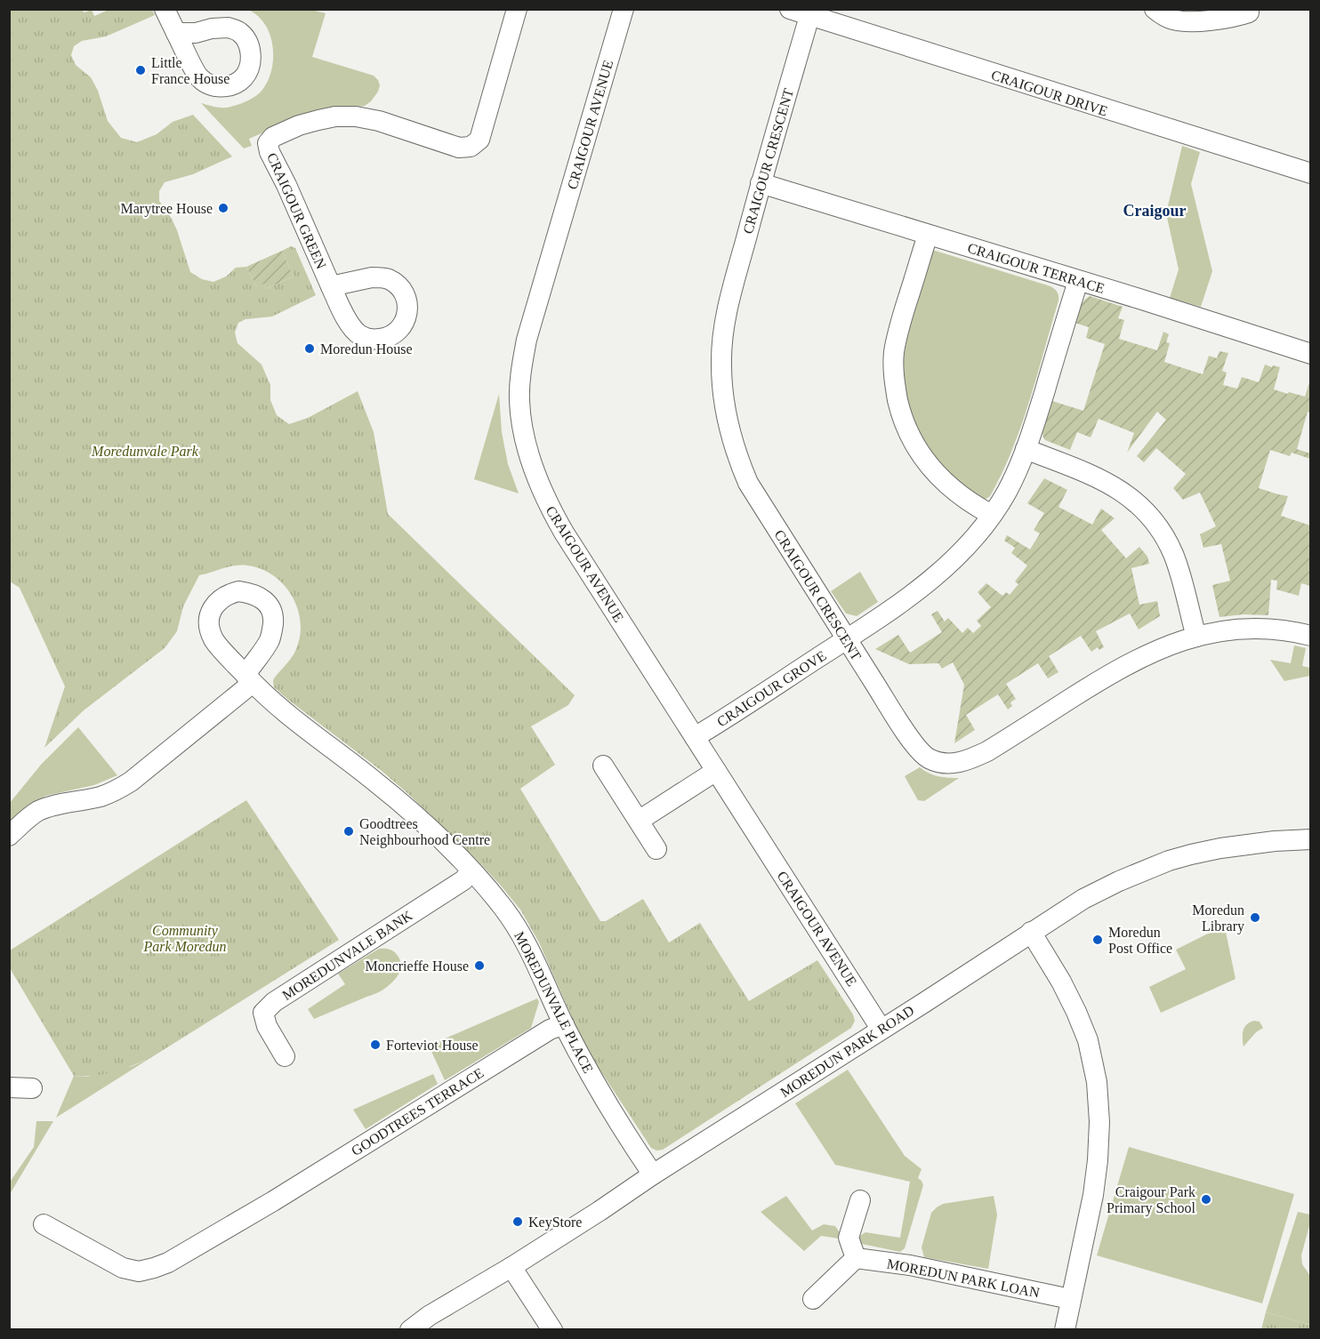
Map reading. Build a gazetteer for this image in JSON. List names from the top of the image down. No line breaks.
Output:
{"streets":{"street":["CRAIGOUR DRIVE","CRAIGOUR AVENUE","CRAIGOUR CRESCENT","CRAIGOUR GREEN","CRAIGOUR TERRACE","CRAIGOUR GROVE","MOREDUNVALE BANK","MOREDUNVALE PLACE","MOREDUN PARK ROAD","GOODTREES TERRACE","MOREDUN PARK LOAN"]},"crossings":[["CRAIGOUR DRIVE","CRAIGOUR CRESCENT"],["CRAIGOUR AVENUE","CRAIGOUR GROVE"],["CRAIGOUR AVENUE","MOREDUN PARK ROAD"],["CRAIGOUR CRESCENT","CRAIGOUR TERRACE"],["CRAIGOUR CRESCENT","CRAIGOUR GROVE"],["CRAIGOUR TERRACE","CRAIGOUR GROVE"],["MOREDUNVALE BANK","MOREDUNVALE PLACE"],["MOREDUNVALE PLACE","MOREDUN PARK ROAD"],["MOREDUNVALE PLACE","GOODTREES TERRACE"]],"districts":["Craigour"],"parks":["Moredunvale Park","Community Park Moredun"],"places":["Little France House","Marytree House","Moredun House","Goodtrees Neighbourhood Centre","Moredun Library","Moredun Post Office","Moncrieffe House","Forteviot House","Craigour Park Primary School","KeyStore"]}
